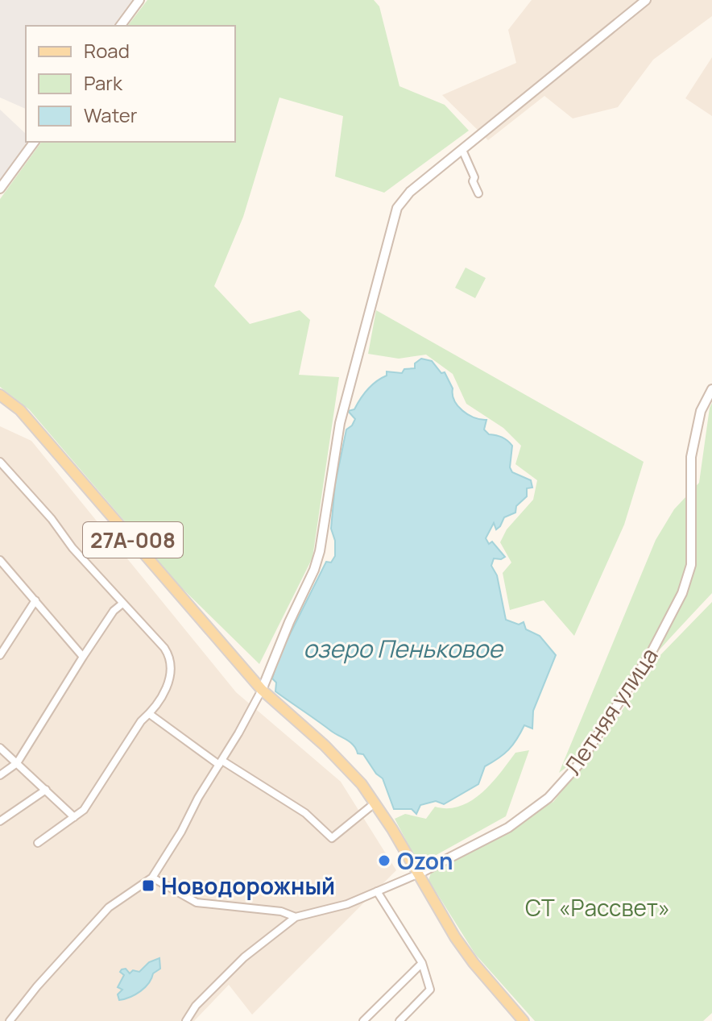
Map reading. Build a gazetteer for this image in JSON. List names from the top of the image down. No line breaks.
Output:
{"streets":{"main road":["27А-008"],"street":["Летняя улица"]},"crossings":[["27А-008","Летняя улица"]],"water":["озеро Пеньковое"],"parks":["СТ «Рассвет»"],"places":{"other":["Ozon"],"transit":["Новодорожный"]},"legend":["Road","Park","Water"]}
